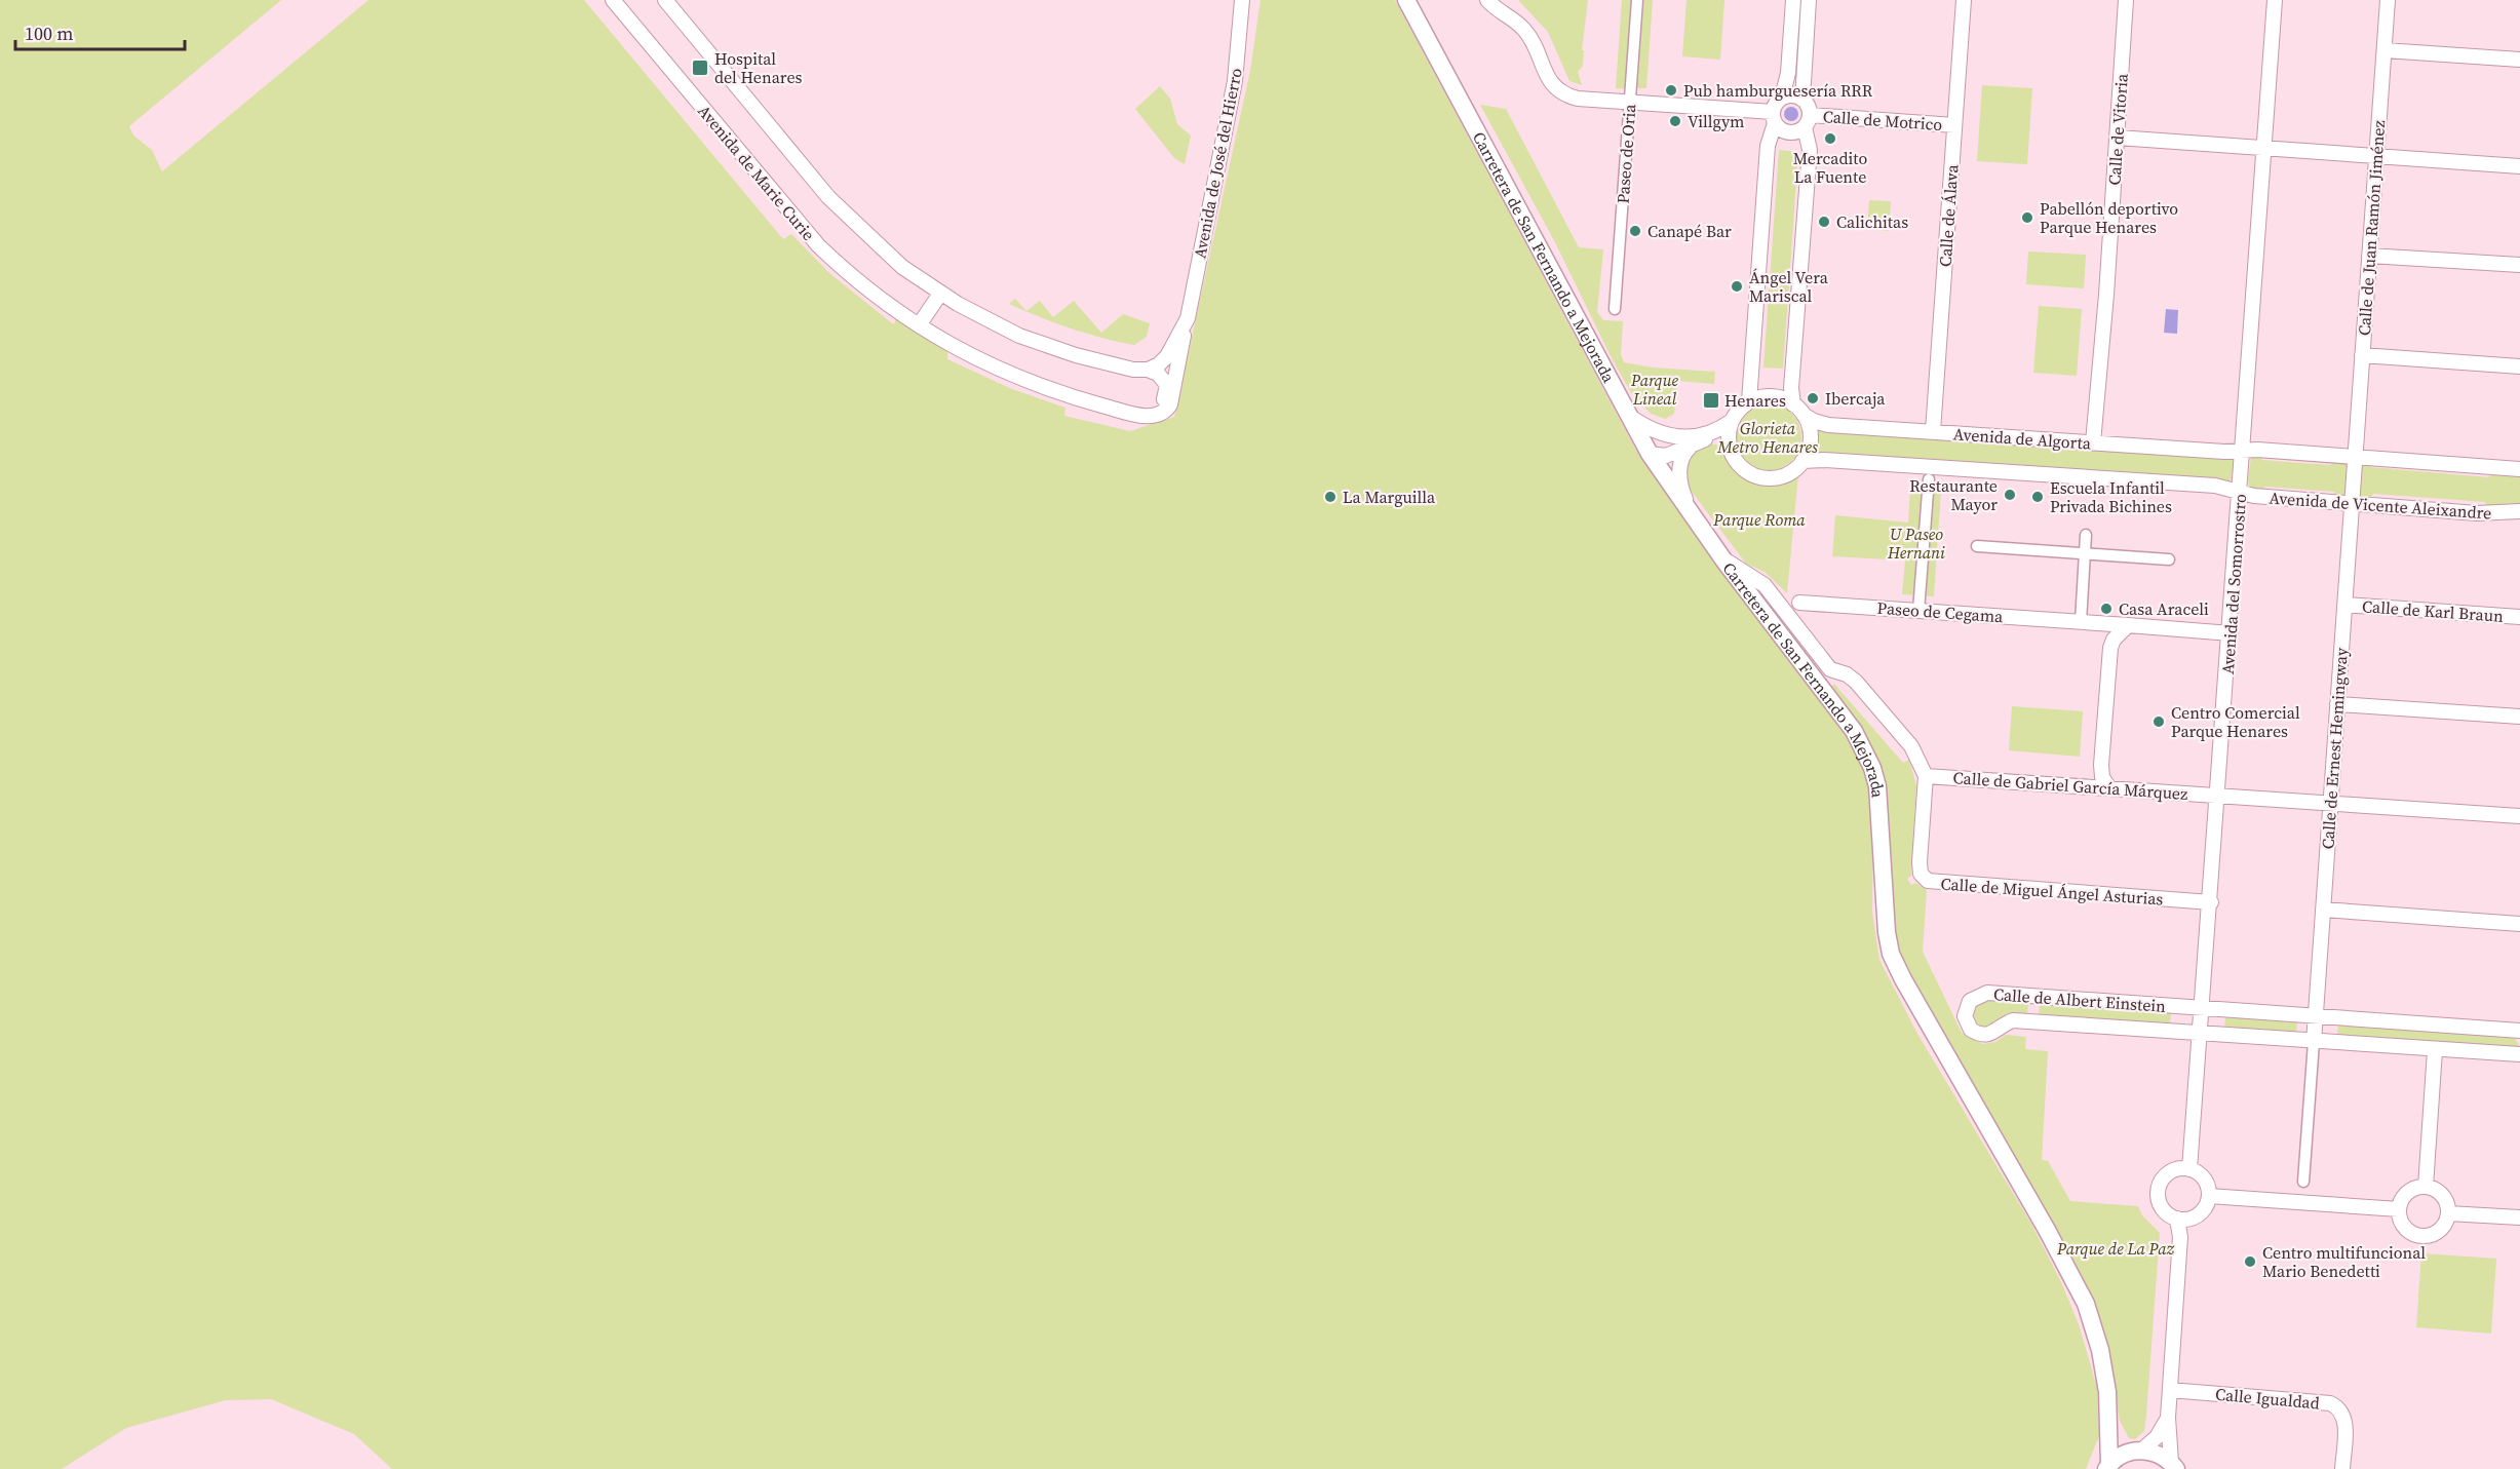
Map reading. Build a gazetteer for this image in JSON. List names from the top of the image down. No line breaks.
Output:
{"streets":{"street":["Calle de Motrico","Calle de Vitoria","Paseo de Oria","Avenida de José del Hierro","Avenida de Marie Curie","Calle de Álava","Calle de Juan Ramón Jiménez","Carretera de San Fernando a Mejorada","Avenida de Algorta","Avenida de Vicente Aleixandre","Avenida del Somorrostro","Calle de Karl Braun","Paseo de Cegama","Calle de Ernest Hemingway","Calle de Gabriel García Márquez","Calle de Miguel Ángel Asturias","Calle de Albert Einstein","Calle Igualdad"]},"crossings":[["Calle de Motrico","Calle de Álava"],["Calle de Vitoria","Avenida de Algorta"],["Calle de Álava","Avenida de Algorta"],["Calle de Juan Ramón Jiménez","Calle de Ernest Hemingway"],["Avenida de Algorta","Avenida de Vicente Aleixandre"],["Avenida de Algorta","Avenida del Somorrostro"],["Avenida de Vicente Aleixandre","Avenida del Somorrostro"],["Avenida de Vicente Aleixandre","Calle de Ernest Hemingway"],["Avenida del Somorrostro","Paseo de Cegama"],["Avenida del Somorrostro","Calle de Gabriel García Márquez"],["Avenida del Somorrostro","Calle de Miguel Ángel Asturias"],["Avenida del Somorrostro","Calle de Albert Einstein"],["Calle de Karl Braun","Calle de Ernest Hemingway"],["Calle de Ernest Hemingway","Calle de Gabriel García Márquez"],["Calle de Ernest Hemingway","Calle de Albert Einstein"],["Calle de Gabriel García Márquez","Calle de Miguel Ángel Asturias"]],"parks":["Parque Lineal","Glorieta Metro Henares","Parque Roma","U Paseo Hernani","Parque de La Paz"],"places":{"transit":["Hospital del Henares","Henares"],"other":["Pub hamburguesería RRR","Villgym","Mercadito La Fuente","Pabellón deportivo Parque Henares","Calichitas","Canapé Bar","Ángel Vera Mariscal","Ibercaja","Restaurante Mayor","La Marguilla","Escuela Infantil Privada Bichines","Casa Araceli","Centro Comercial Parque Henares","Centro multifuncional Mario Benedetti"]},"scale_bar":"100 m"}
